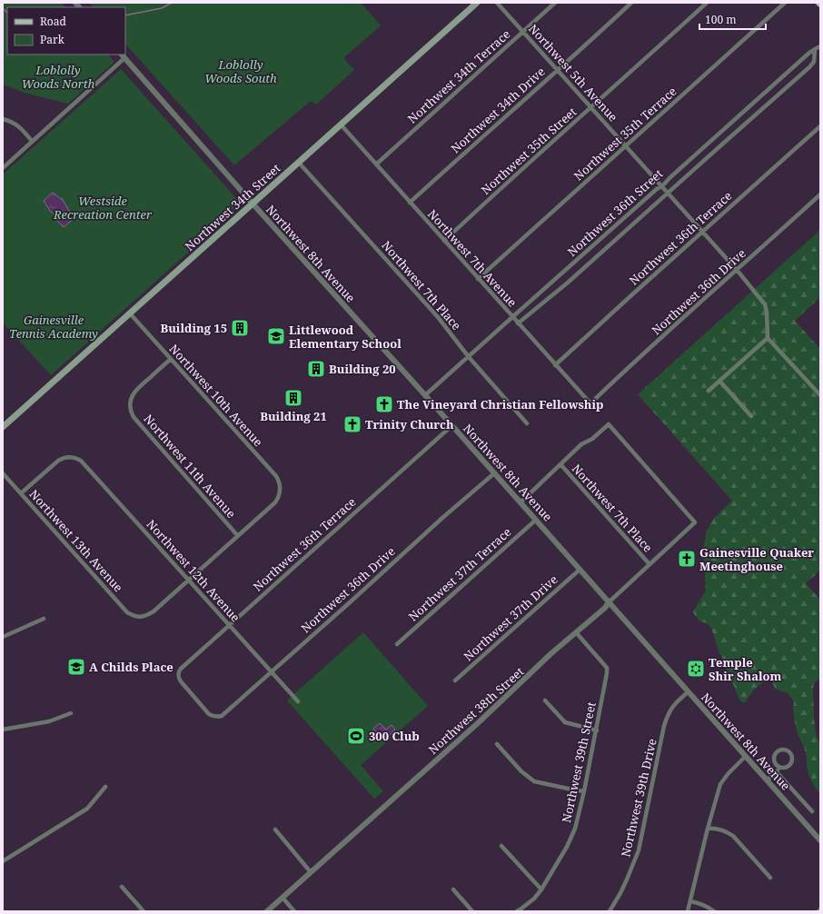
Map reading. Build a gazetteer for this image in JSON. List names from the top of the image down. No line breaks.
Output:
{"streets":{"main road":["Northwest 34th Street"],"street":["Northwest 5th Avenue","Northwest 34th Terrace","Northwest 34th Drive","Northwest 35th Terrace","Northwest 35th Street","Northwest 36th Street","Northwest 36th Terrace","Northwest 8th Avenue","Northwest 7th Avenue","Northwest 7th Place","Northwest 36th Drive","Northwest 10th Avenue","Northwest 11th Avenue","Northwest 13th Avenue","Northwest 12th Avenue","Northwest 37th Terrace","Northwest 37th Drive","Northwest 38th Street","Northwest 39th Street","Northwest 39th Drive"]},"crossings":[["Northwest 5th Avenue","Northwest 34th Terrace"],["Northwest 5th Avenue","Northwest 34th Drive"],["Northwest 5th Avenue","Northwest 35th Terrace"],["Northwest 5th Avenue","Northwest 35th Street"],["Northwest 5th Avenue","Northwest 36th Street"],["Northwest 5th Avenue","Northwest 36th Terrace"],["Northwest 5th Avenue","Northwest 36th Drive"],["Northwest 34th Terrace","Northwest 7th Avenue"],["Northwest 34th Drive","Northwest 7th Avenue"],["Northwest 35th Terrace","Northwest 7th Avenue"],["Northwest 35th Street","Northwest 7th Avenue"],["Northwest 34th Street","Northwest 8th Avenue"],["Northwest 34th Street","Northwest 7th Avenue"],["Northwest 34th Street","Northwest 7th Place"],["Northwest 34th Street","Northwest 10th Avenue"],["Northwest 36th Street","Northwest 8th Avenue"],["Northwest 36th Street","Northwest 7th Avenue"],["Northwest 36th Street","Northwest 7th Place"],["Northwest 36th Terrace","Northwest 8th Avenue"],["Northwest 36th Terrace","Northwest 7th Avenue"],["Northwest 36th Terrace","Northwest 36th Drive"],["Northwest 36th Terrace","Northwest 12th Avenue"],["Northwest 8th Avenue","Northwest 36th Drive"],["Northwest 8th Avenue","Northwest 37th Terrace"],["Northwest 8th Avenue","Northwest 37th Drive"],["Northwest 8th Avenue","Northwest 38th Street"],["Northwest 8th Avenue","Northwest 39th Drive"],["Northwest 7th Avenue","Northwest 36th Drive"],["Northwest 7th Place","Northwest 38th Street"],["Northwest 36th Drive","Northwest 12th Avenue"],["Northwest 10th Avenue","Northwest 11th Avenue"],["Northwest 13th Avenue","Northwest 12th Avenue"],["Northwest 38th Street","Northwest 39th Street"]],"parks":["Loblolly Woods South","Loblolly Woods North","Westside Recreation Center","Gainesville Tennis Academy"],"places":{"building":["Building 15","Building 20","Building 21"],"school or university":["Littlewood Elementary School","A Childs Place"],"church":["The Vineyard Christian Fellowship","Trinity Church","Gainesville Quaker Meetinghouse"],"synagogue":["Temple Shir Shalom"],"sports":["300 Club"]},"legend":["Road","Park"],"scale_bar":"100 m"}
